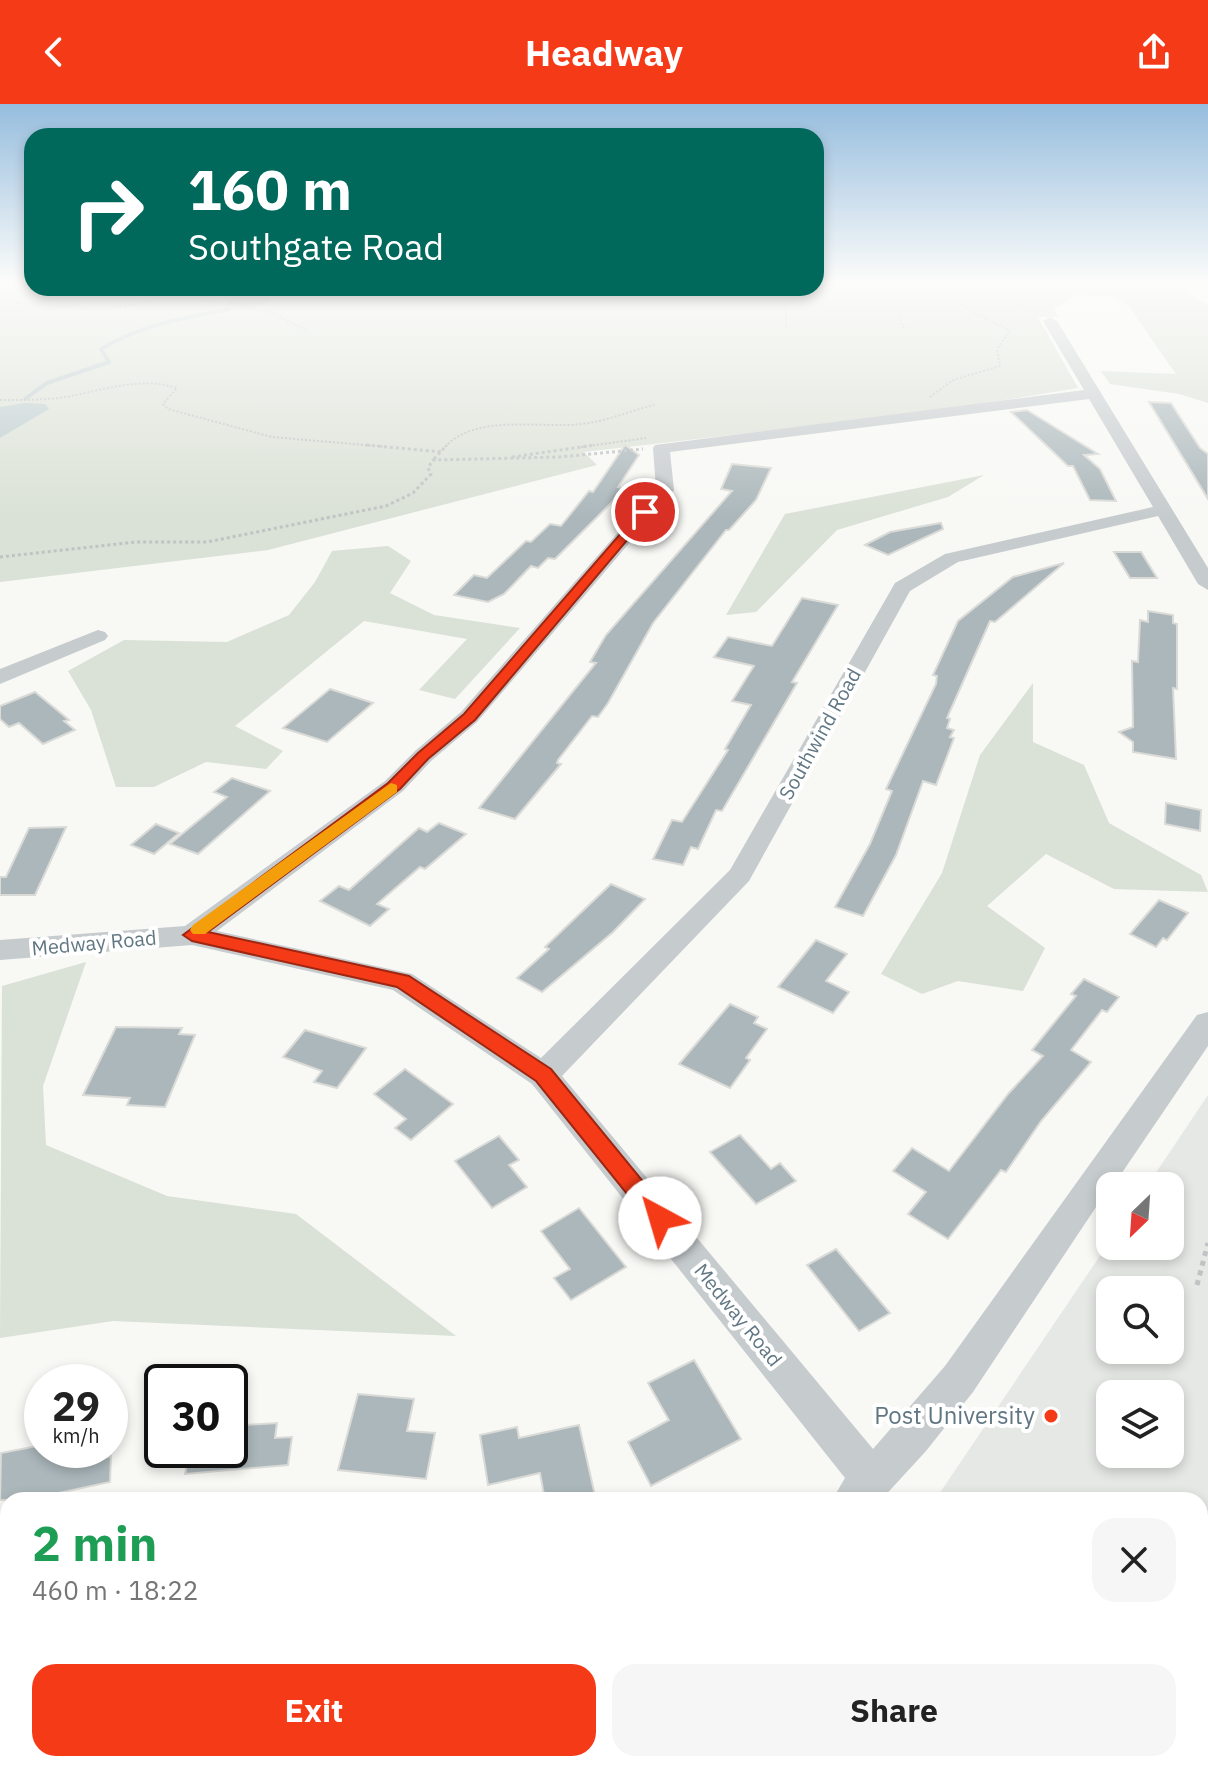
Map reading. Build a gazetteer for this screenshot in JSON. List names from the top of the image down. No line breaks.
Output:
{"streets":{"street":["Southwind Road","Medway Road"]},"crossings":[["Southwind Road","Medway Road"]],"places":["Post University"],"north":"bottom left","page":{"header":"Headway","turn":["160 m","Southgate Road"],"speed":"29 km/h","limit":"30","heading":["2 min","460 m · 18:22"],"buttons":["Exit","Share"]}}
